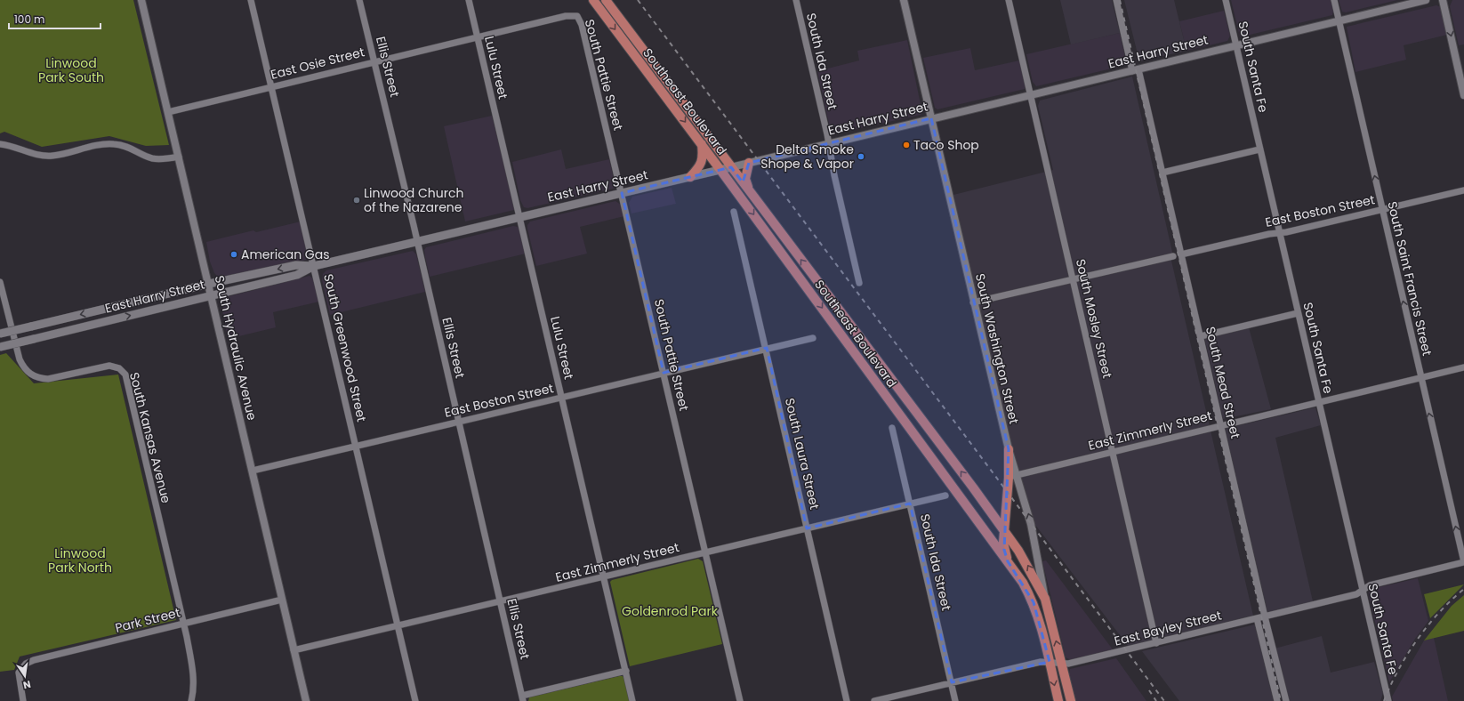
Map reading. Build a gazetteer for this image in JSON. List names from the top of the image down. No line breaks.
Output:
{"streets":{"main road":["East Harry Street","Southeast Boulevard"],"street":["South Ida Street","East Osie Street","Ellis Street","South Santa Fe","Lulu Street","South Pattie Street","East Boston Street","South Saint Francis Street","South Mosley Street","South Hydraulic Avenue","South Greenwood Street","South Washington Street","South Mead Street","East Zimmerly Street","South Kansas Avenue","South Laura Street","Park Street","East Bayley Street"]},"crossings":[["East Harry Street","South Ida Street"],["East Harry Street","Ellis Street"],["East Harry Street","South Santa Fe"],["East Harry Street","Lulu Street"],["East Harry Street","South Pattie Street"],["East Harry Street","Southeast Boulevard"],["East Harry Street","South Saint Francis Street"],["East Harry Street","South Mosley Street"],["East Harry Street","South Hydraulic Avenue"],["East Harry Street","South Greenwood Street"],["East Harry Street","South Washington Street"],["East Harry Street","South Mead Street"],["South Ida Street","East Zimmerly Street"],["South Ida Street","East Bayley Street"],["East Osie Street","Ellis Street"],["East Osie Street","Lulu Street"],["East Osie Street","South Pattie Street"],["East Osie Street","South Hydraulic Avenue"],["East Osie Street","South Greenwood Street"],["Ellis Street","East Boston Street"],["Ellis Street","East Zimmerly Street"],["South Santa Fe","East Boston Street"],["South Santa Fe","East Zimmerly Street"],["South Santa Fe","East Bayley Street"],["Lulu Street","East Boston Street"],["Lulu Street","East Zimmerly Street"],["South Pattie Street","East Boston Street"],["South Pattie Street","East Zimmerly Street"],["Southeast Boulevard","East Bayley Street"],["East Boston Street","South Saint Francis Street"],["East Boston Street","South Hydraulic Avenue"],["East Boston Street","South Greenwood Street"],["East Boston Street","South Mead Street"],["East Boston Street","South Laura Street"],["South Saint Francis Street","East Zimmerly Street"],["South Saint Francis Street","East Bayley Street"],["South Mosley Street","East Zimmerly Street"],["South Mosley Street","East Bayley Street"],["South Hydraulic Avenue","East Zimmerly Street"],["South Hydraulic Avenue","Park Street"],["South Greenwood Street","East Zimmerly Street"],["South Mead Street","East Zimmerly Street"],["South Mead Street","East Bayley Street"],["East Zimmerly Street","South Laura Street"],["South Kansas Avenue","Park Street"]],"one_way":["South Saint Francis Street"],"parks":["Linwood Park South","Linwood Park North","Goldenrod Park"],"places":["Taco Shop","Delta Smoke Shope & Vapor","Linwood Church of the Nazarene","American Gas"],"scale_bar":"100 m","north":"bottom"}
